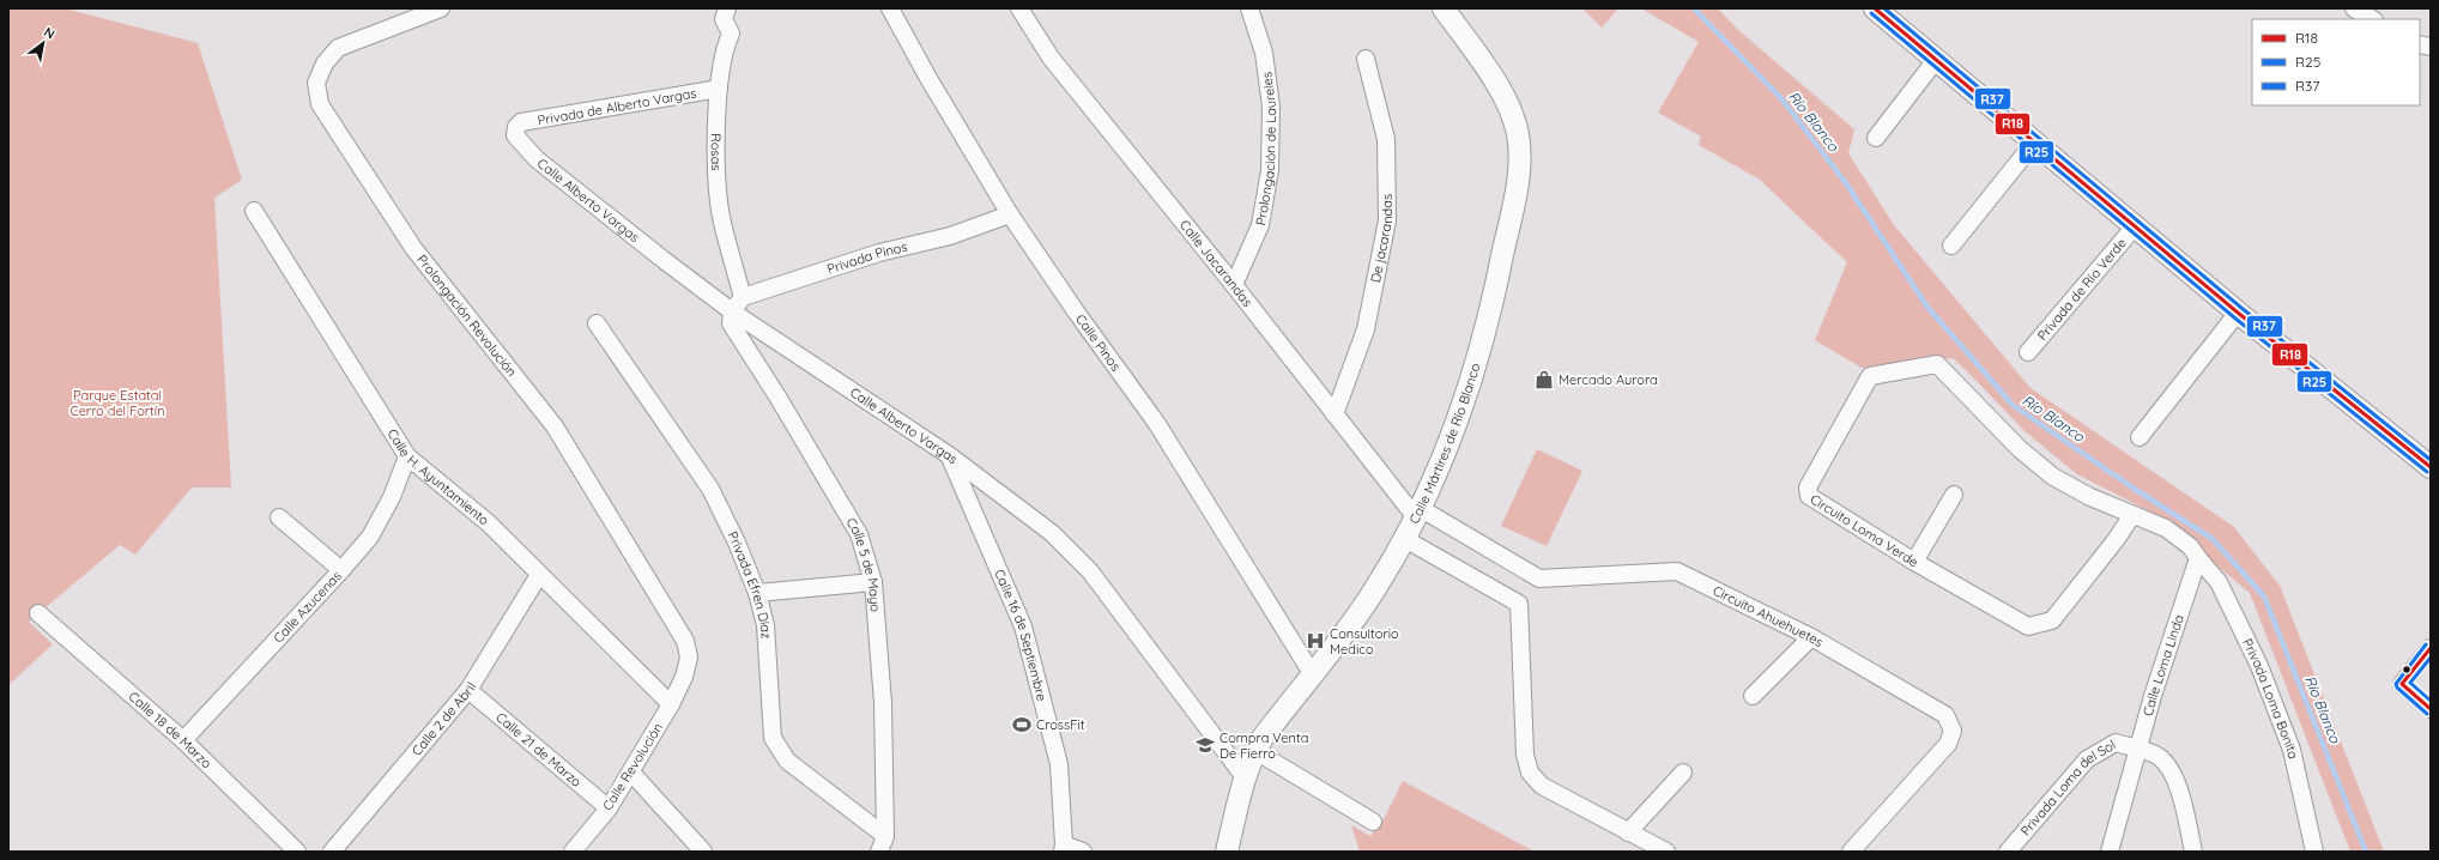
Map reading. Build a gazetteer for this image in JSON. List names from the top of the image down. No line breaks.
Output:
{"streets":{"main road":["Calle Mártires de Río Blanco"],"street":["Privada de Alberto Vargas","Prolongación de Laureles","Rosas","Calle Alberto Vargas","De jacarandas","Privada Pinos","Calle Jacarandas","Privada de Río Verde","Prolongación Revolución","Calle Pinos","Calle H. Ayuntamiento","Circuito Loma Verde","Calle 5 de Mayo","Privada Efren Díaz","Calle Azucenas","Circuito Ahuehuetes","Calle 16 de Septiembre","Calle Loma Linda","Privada Loma Bonita","Calle 2 de Abril","Calle 18 de Marzo","Calle 21 de Marzo","Calle Revolución","Privada Loma del Sol"]},"crossings":[["Privada de Alberto Vargas","Rosas"],["Privada de Alberto Vargas","Calle Alberto Vargas"],["Prolongación de Laureles","Calle Jacarandas"],["Rosas","Privada Pinos"],["Calle Alberto Vargas","Calle Mártires de Río Blanco"],["Calle Alberto Vargas","Calle 5 de Mayo"],["Calle Alberto Vargas","Calle 16 de Septiembre"],["De jacarandas","Calle Jacarandas"],["Privada Pinos","Calle Pinos"],["Calle Jacarandas","Calle Mártires de Río Blanco"],["Calle Jacarandas","Circuito Ahuehuetes"],["Prolongación Revolución","Calle Revolución"],["Calle Pinos","Calle Mártires de Río Blanco"],["Calle Mártires de Río Blanco","Circuito Ahuehuetes"],["Calle H. Ayuntamiento","Calle Azucenas"],["Calle H. Ayuntamiento","Calle 2 de Abril"],["Calle H. Ayuntamiento","Calle Revolución"],["Calle 5 de Mayo","Privada Efren Díaz"],["Calle Azucenas","Calle 18 de Marzo"],["Calle Loma Linda","Privada Loma Bonita"],["Calle Loma Linda","Privada Loma del Sol"],["Calle 2 de Abril","Calle 21 de Marzo"],["Calle 21 de Marzo","Calle Revolución"]],"water":["Río Blanco"],"parks":["Parque Estatal Cerro del Fortín"],"places":{"shop":["Mercado Aurora"],"hospital":["Consultorio Medico"],"sports":["CrossFit"],"school or university":["Compra Venta De Fierro"]},"lines":["transit line R18","transit line R37","transit line R25"],"legend":["R18","R25","R37"],"north":"top right"}
